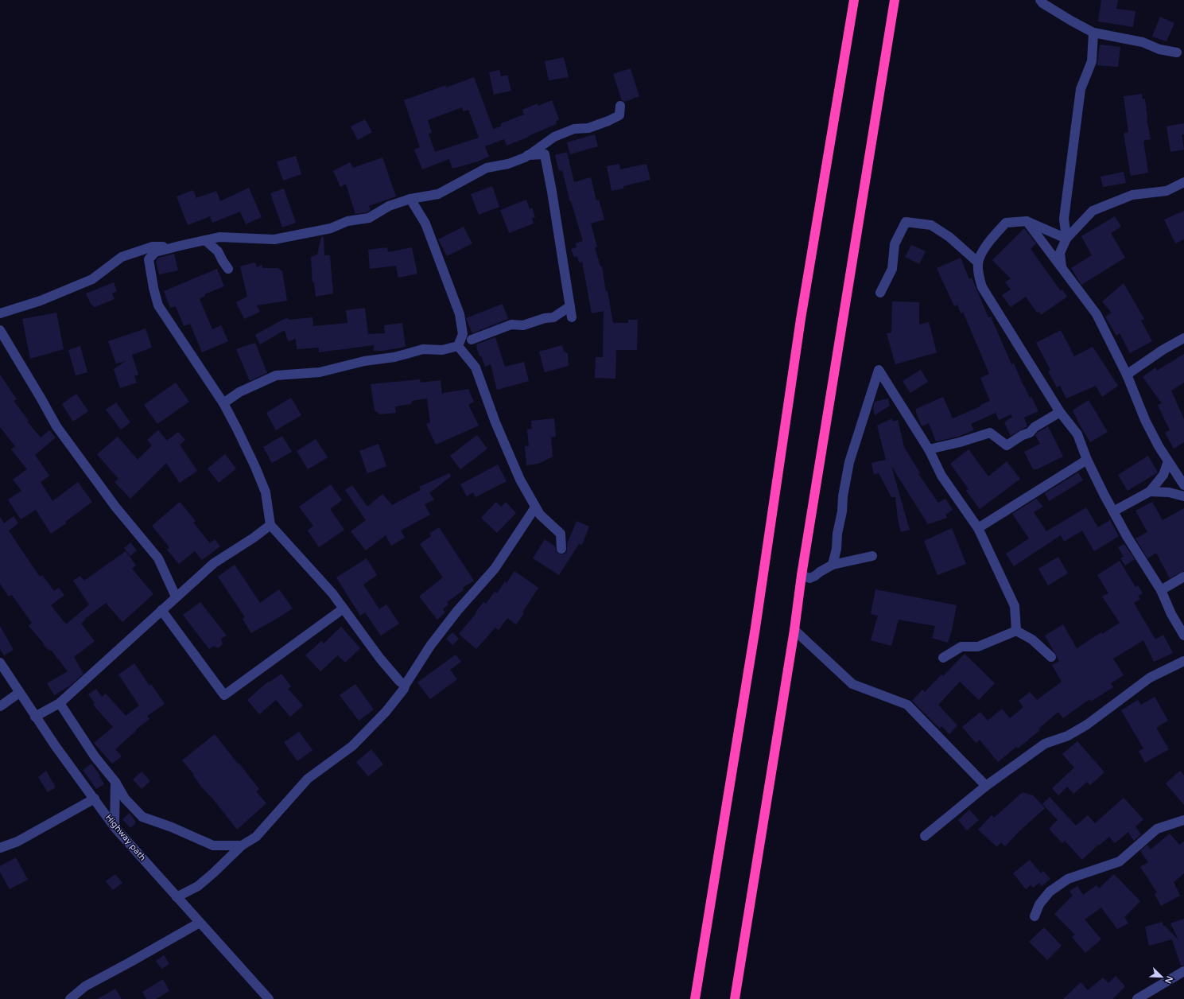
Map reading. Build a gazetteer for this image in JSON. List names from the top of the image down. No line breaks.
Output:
{"streets":{"street":["Highway path"]},"north":"bottom right"}
